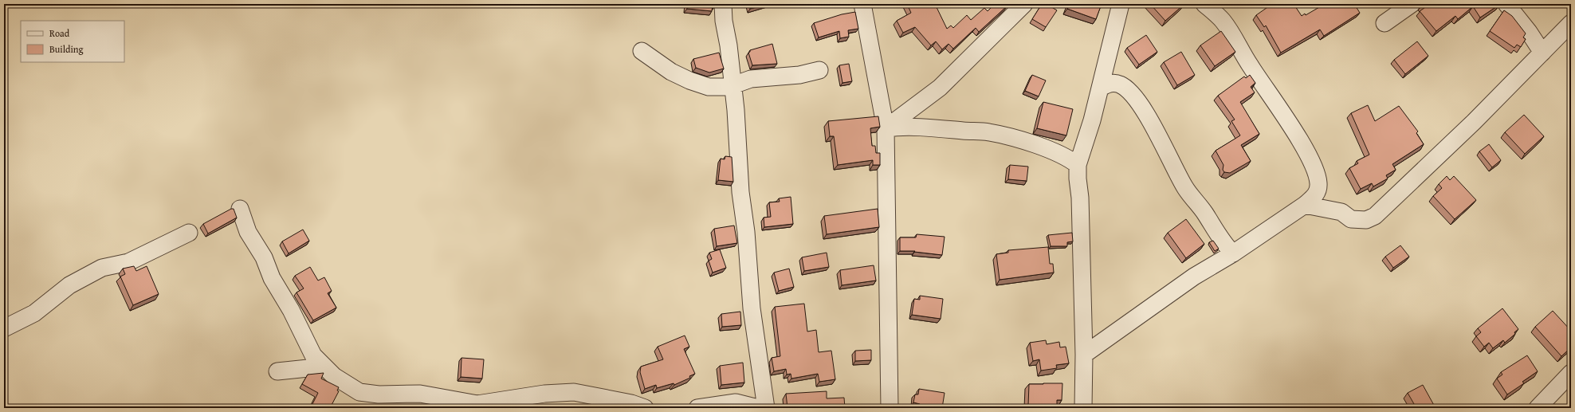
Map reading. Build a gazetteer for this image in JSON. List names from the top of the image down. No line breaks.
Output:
{"legend":["Road","Building"]}
